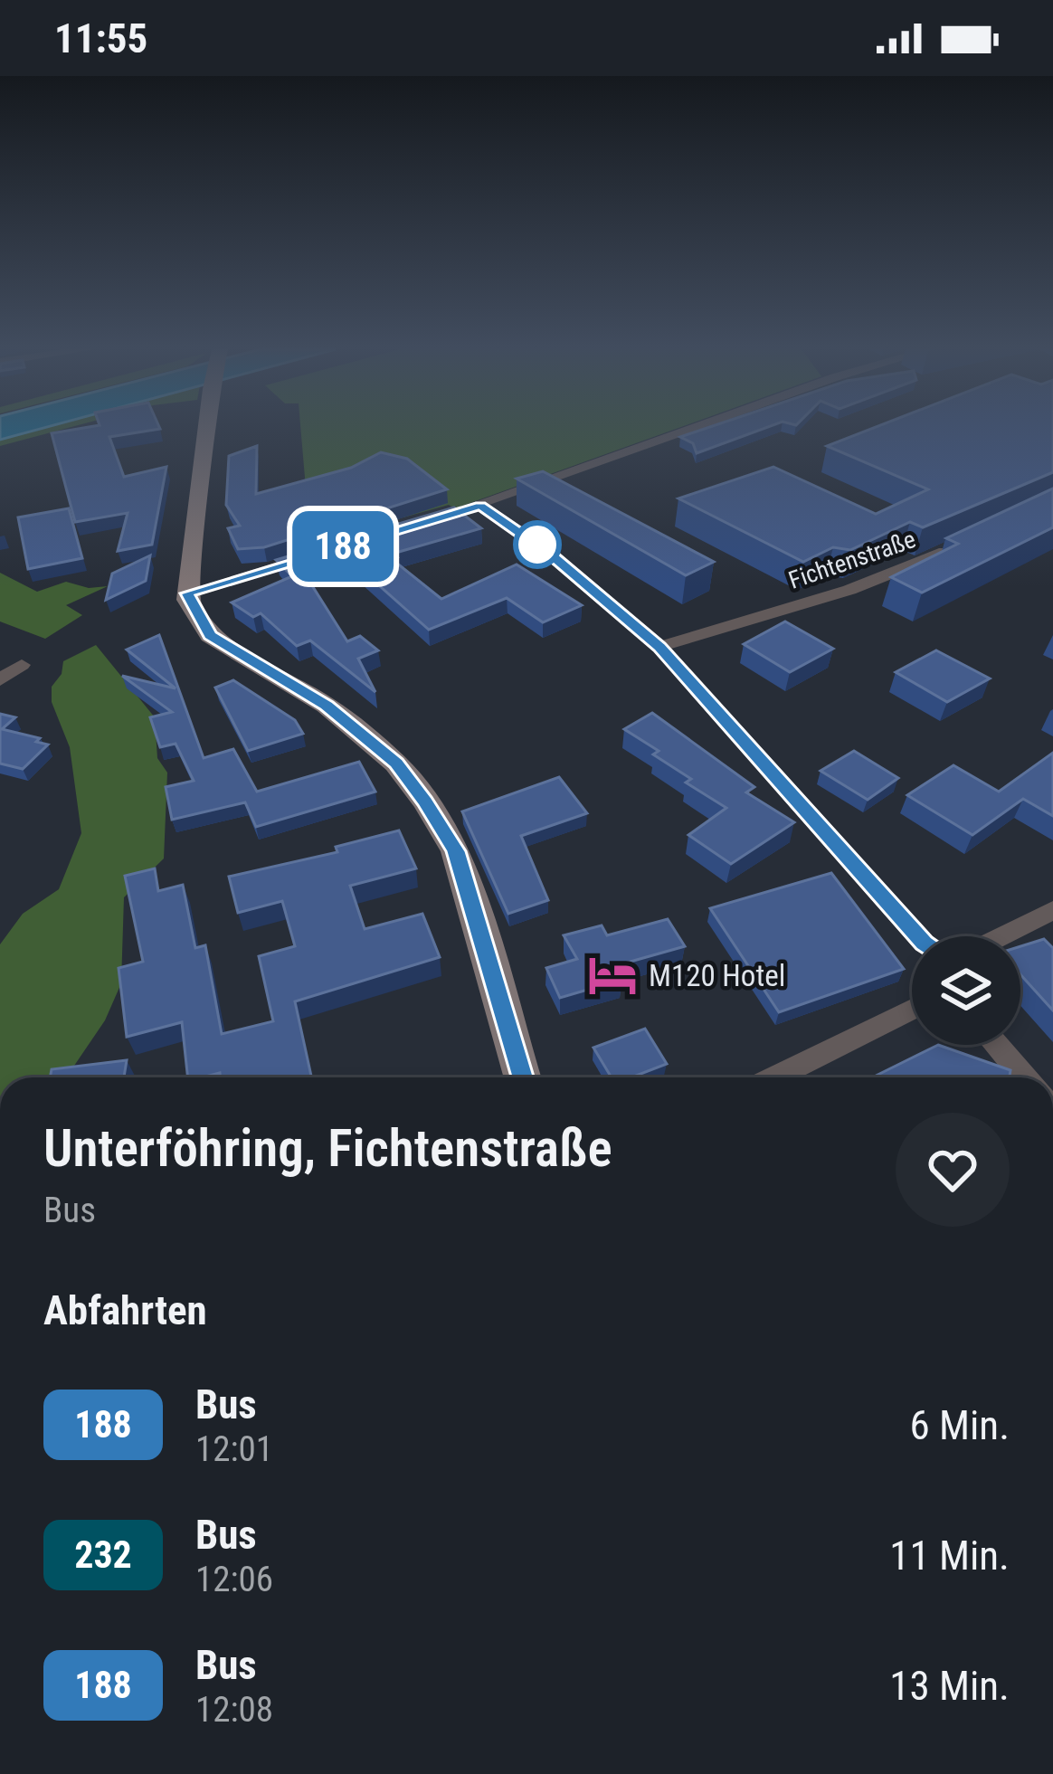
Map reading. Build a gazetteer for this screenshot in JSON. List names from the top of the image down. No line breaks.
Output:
{"streets":{"street":["Fichtenstraße"]},"places":{"hotel":["M120 Hotel"]},"lines":["bus line 188"],"page":{"status":"11:55","on_map":"188","heading":[["Unterföhring, Fichtenstraße","Bus"],"Abfahrten"],"list":[{"mark":"188","name":"Bus","note":"12:01","value":"6 Min."},{"mark":"232","name":"Bus","note":"12:06","value":"11 Min."},{"mark":"188","name":"Bus","note":"12:08","value":"13 Min."}]}}
